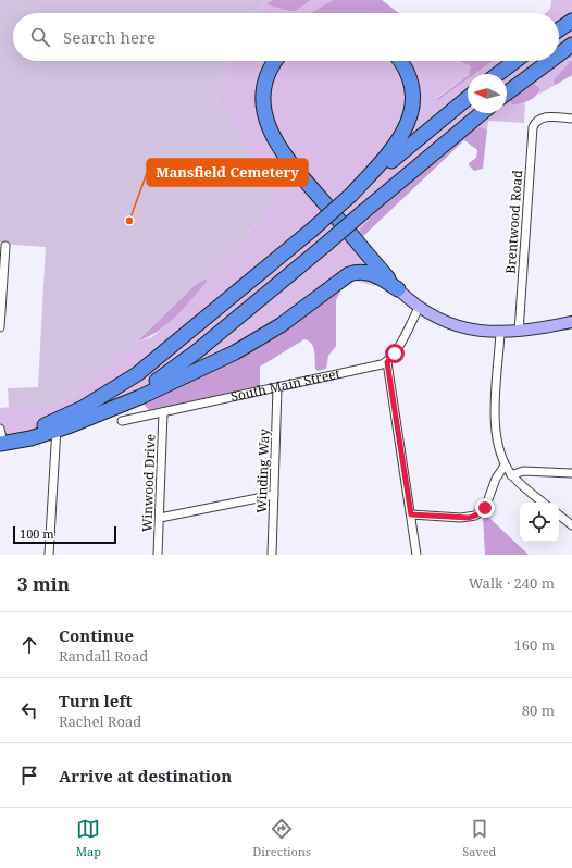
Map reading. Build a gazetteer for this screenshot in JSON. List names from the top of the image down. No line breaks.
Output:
{"streets":{"street":["Brentwood Road","South Main Street","Winding Way","Winwood Drive"]},"crossings":[["South Main Street","Winding Way"],["South Main Street","Winwood Drive"]],"places":["Mansfield Cemetery"],"scale_bar":"100 m","north":"left","page":{"search":"Search here","scale":"100 m","heading":["3 min","Walk · 240 m"],"list":[["Continue","Randall Road","160 m"],["Turn left","Rachel Road","80 m"],"Arrive at destination"],"nav":["Map","Directions","Saved"]}}
